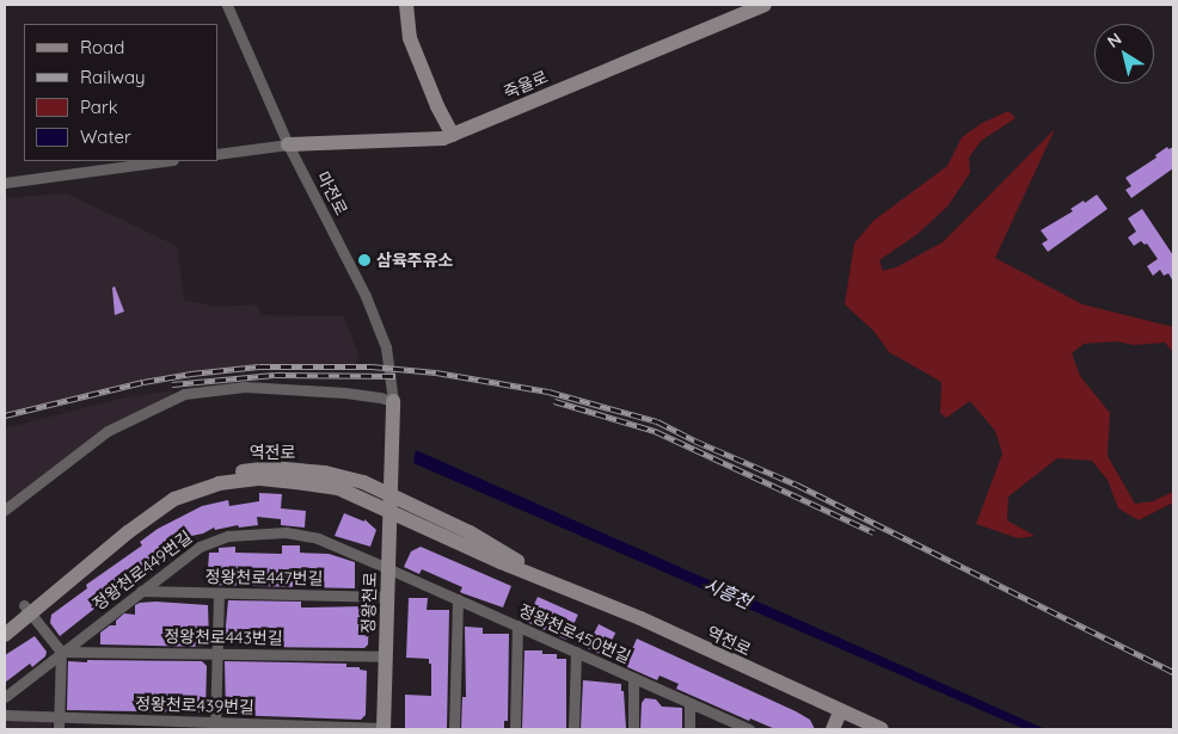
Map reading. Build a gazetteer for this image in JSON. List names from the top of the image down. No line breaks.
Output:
{"streets":{"main road":["죽율로","역전로","정왕천로"],"street":["마전로","정왕천로449번길","정왕천로447번길","정왕천로450번길","정왕천로443번길","정왕천로439번길"]},"crossings":[["죽율로","마전로"],["마전로","정왕천로"],["역전로","정왕천로"],["정왕천로449번길","정왕천로447번길"],["정왕천로449번길","정왕천로"],["정왕천로449번길","정왕천로450번길"],["정왕천로449번길","정왕천로443번길"],["정왕천로447번길","정왕천로"],["정왕천로","정왕천로450번길"],["정왕천로","정왕천로443번길"],["정왕천로","정왕천로439번길"]],"water":["시흥천"],"places":["삼육주유소"],"legend":["Road","Railway","Park","Water"],"north":"top left"}
